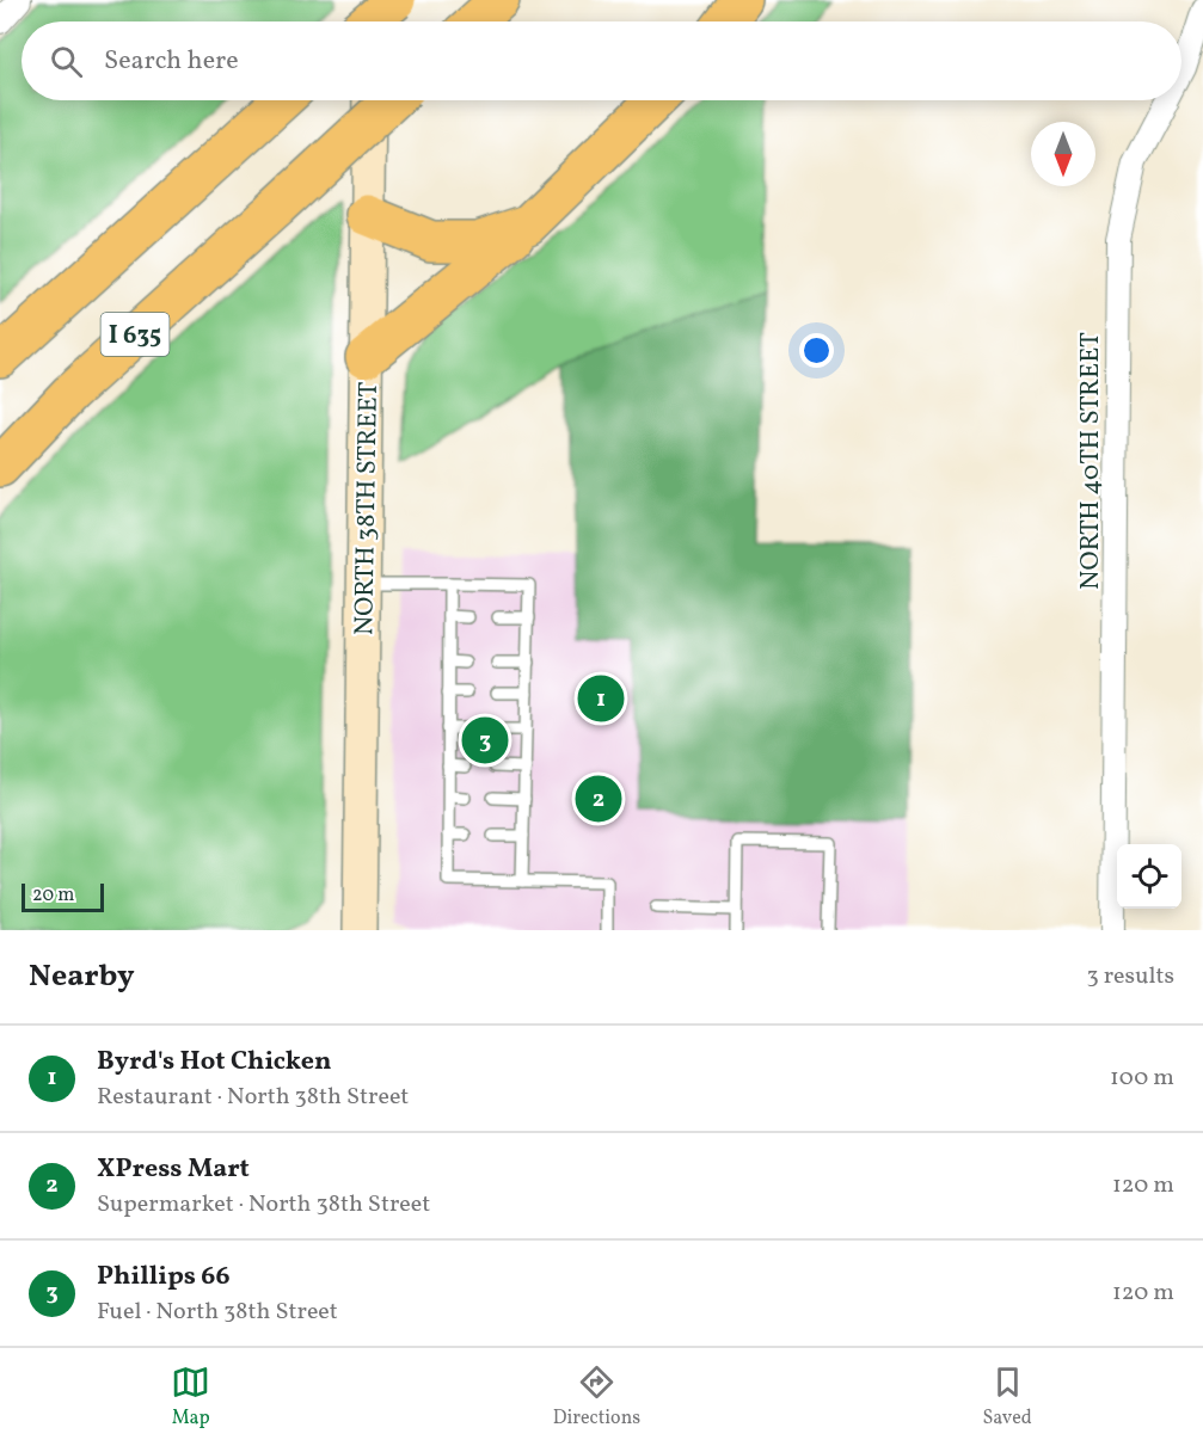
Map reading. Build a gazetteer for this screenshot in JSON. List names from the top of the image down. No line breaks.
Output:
{"streets":{"highway":["I 635"],"street":["NORTH 40TH STREET","NORTH 38TH STREET"]},"scale_bar":"20 m","north":"bottom","page":{"search":"Search here","pins":["1","3","2"],"scale":"20 m","heading":["Nearby","3 results"],"list":[{"mark":"1","name":"Byrd's Hot Chicken","note":"Restaurant · North 38th Street","value":"100 m"},{"mark":"2","name":"XPress Mart","note":"Supermarket · North 38th Street","value":"120 m"},{"mark":"3","name":"Phillips 66","note":"Fuel · North 38th Street","value":"120 m"}],"nav":["Map","Directions","Saved"]}}
